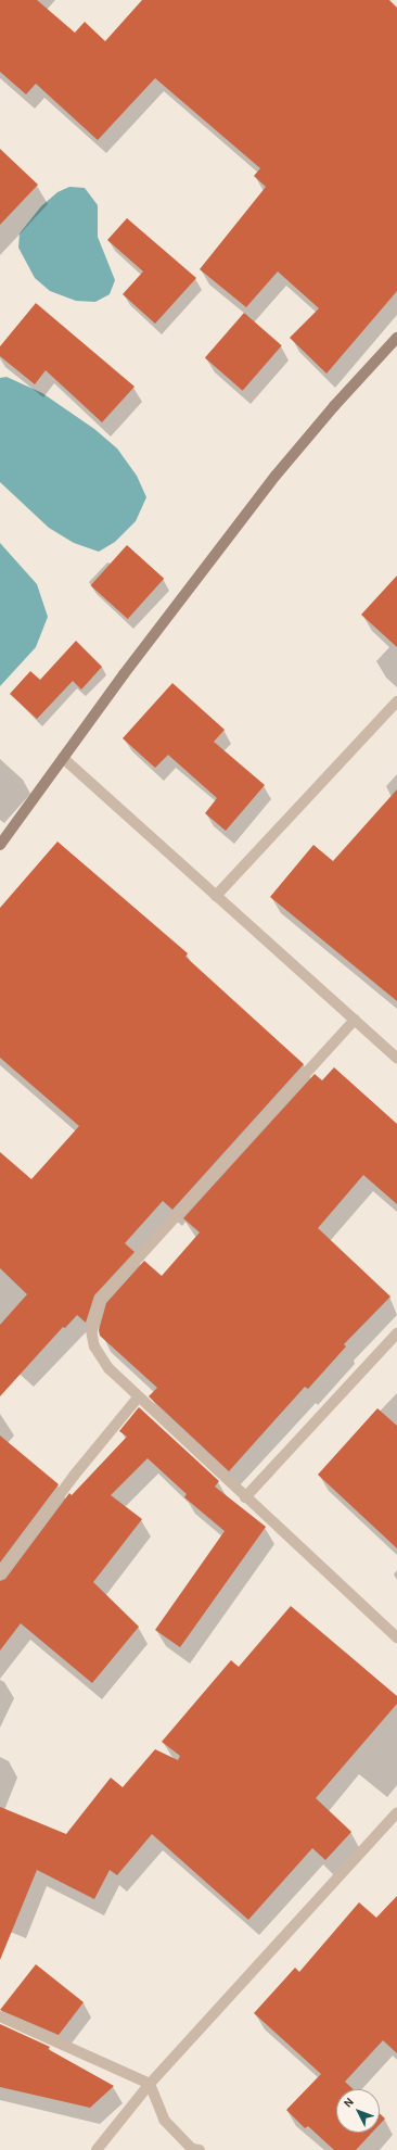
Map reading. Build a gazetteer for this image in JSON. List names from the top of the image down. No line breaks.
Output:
{"north":"top left"}
